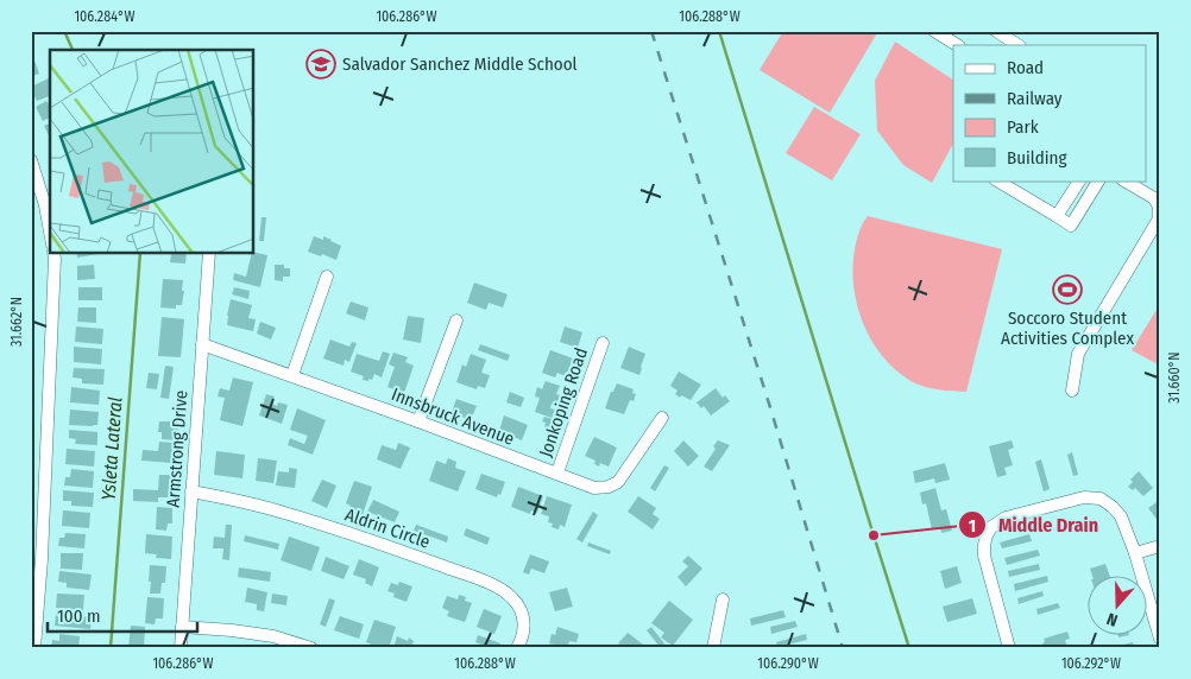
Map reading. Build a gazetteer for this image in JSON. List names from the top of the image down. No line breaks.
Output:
{"streets":{"street":["Jonkoping Road","Innsbruck Avenue","Armstrong Drive","Aldrin Circle"]},"crossings":[["Jonkoping Road","Innsbruck Avenue"],["Innsbruck Avenue","Armstrong Drive"],["Armstrong Drive","Aldrin Circle"]],"water":["Ysleta Lateral"],"places":{"school or university":["Salvador Sanchez Middle School"],"sports":["Soccoro Student Activities Complex"],"other":["Middle Drain"]},"legend":["Road","Railway","Park","Building"],"scale_bar":"100 m","north":"bottom","coordinates":["106.284°W","106.286°W","106.288°W","31.662°N","31.660°N","106.290°W","106.292°W"]}
